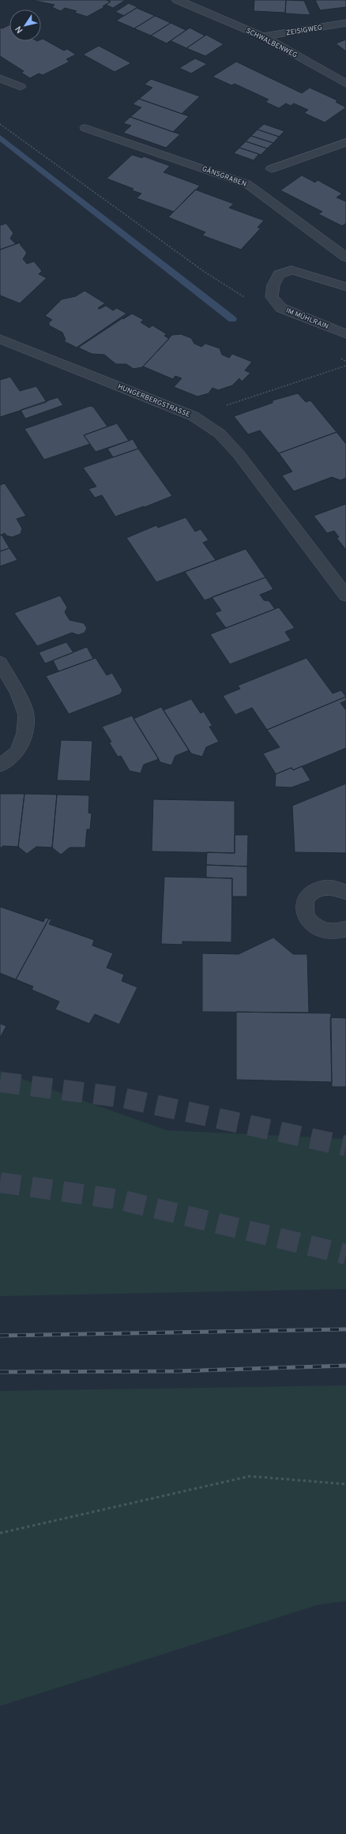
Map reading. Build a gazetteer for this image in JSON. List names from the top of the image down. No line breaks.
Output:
{"streets":{"street":["ZEISIGWEG","SCHWALBENWEG","GÄNSGRABEN","IM MÜHLRAIN","HUNGERBERGSTRASSE"]},"crossings":[["ZEISIGWEG","SCHWALBENWEG"]],"north":"bottom left"}
